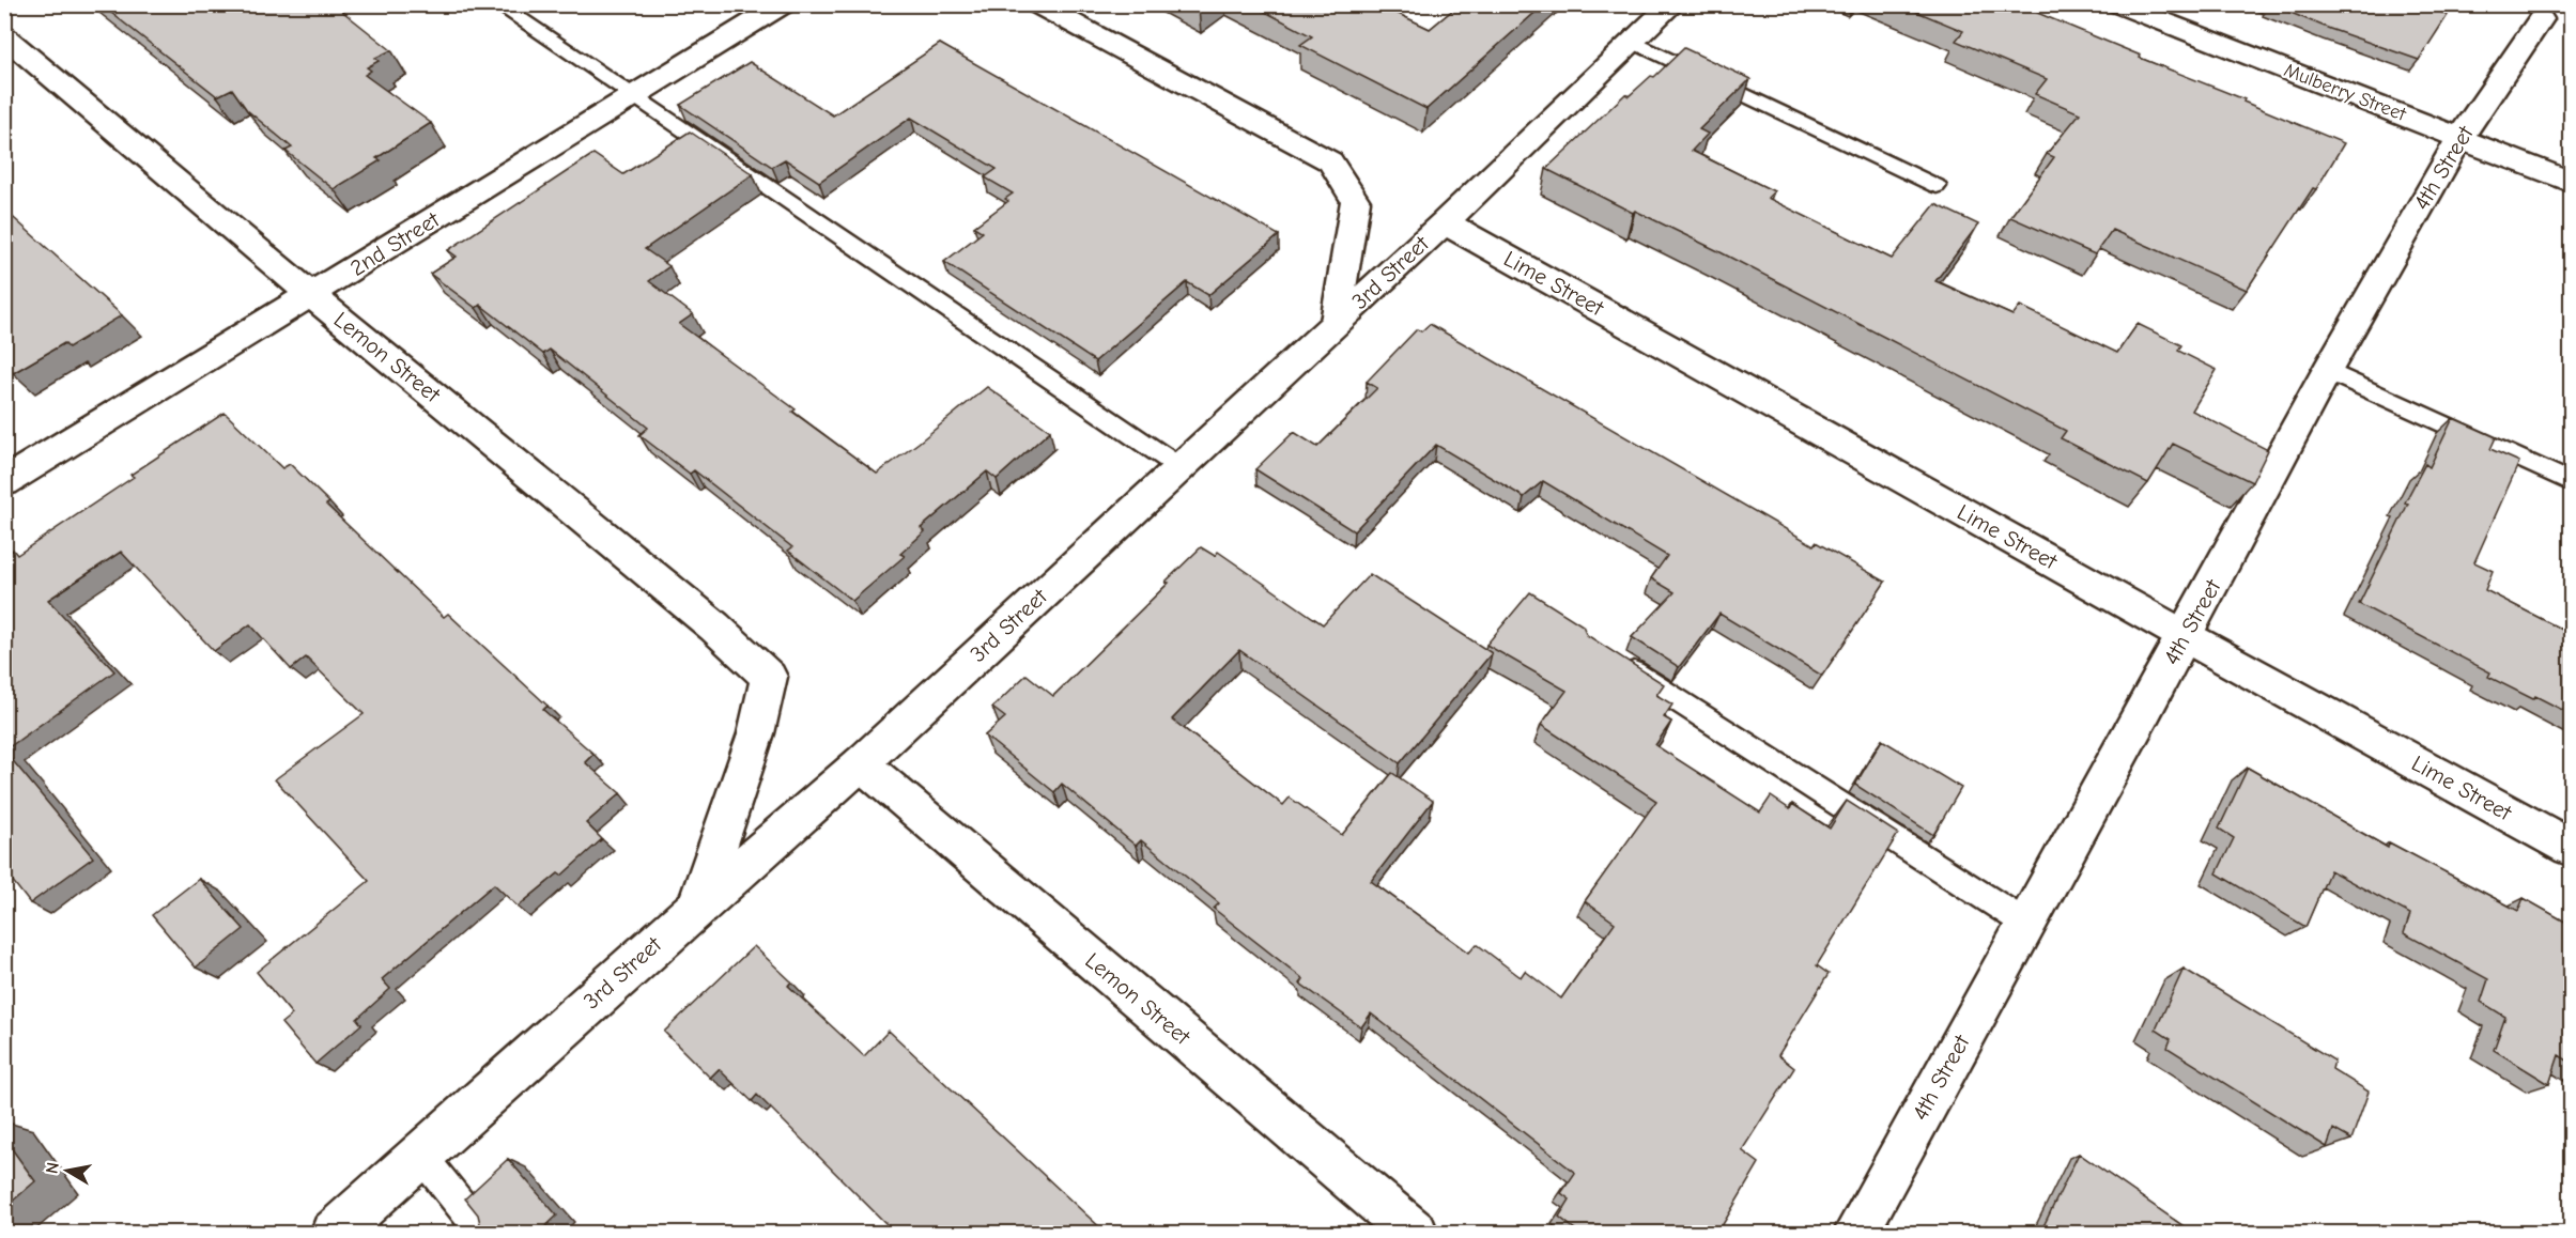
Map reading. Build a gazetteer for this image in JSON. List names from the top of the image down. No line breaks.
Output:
{"streets":{"street":["Mulberry Street","4th Street","2nd Street","3rd Street","Lime Street","Lemon Street"]},"crossings":[["Mulberry Street","4th Street"],["4th Street","Lime Street"],["2nd Street","Lemon Street"],["3rd Street","Lime Street"],["3rd Street","Lemon Street"]],"north":"left"}
